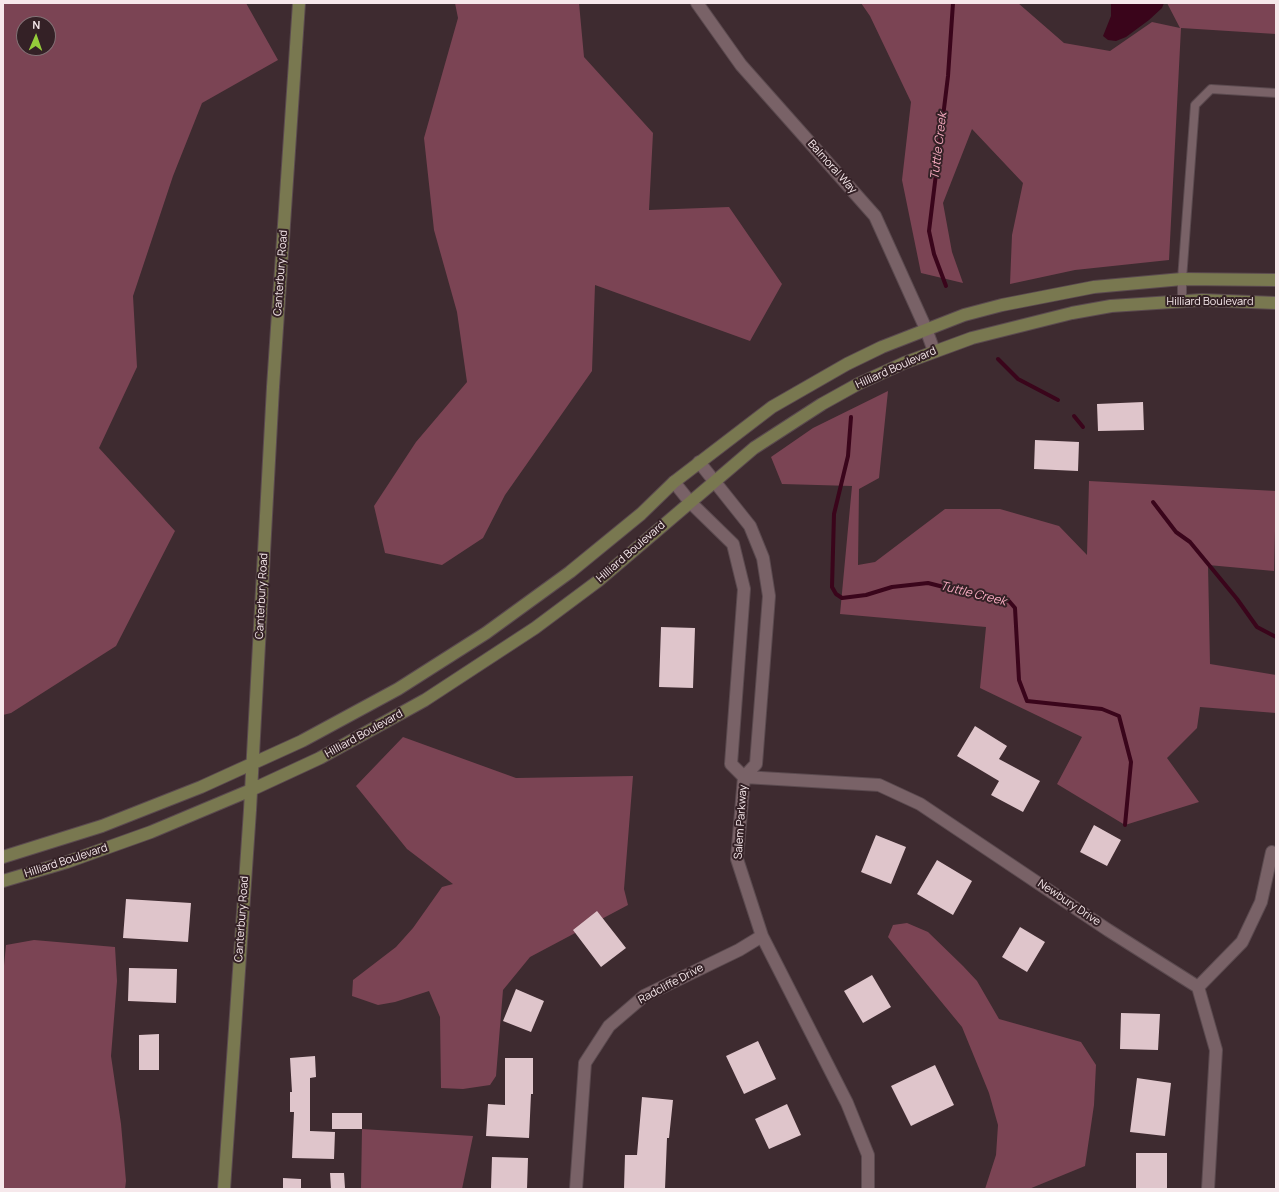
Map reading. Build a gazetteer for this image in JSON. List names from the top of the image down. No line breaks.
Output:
{"streets":{"main road":["Canterbury Road","Hilliard Boulevard"],"street":["Balmoral Way","Salem Parkway","Newbury Drive","Radcliffe Drive"]},"crossings":[["Balmoral Way","Hilliard Boulevard"],["Canterbury Road","Hilliard Boulevard"],["Hilliard Boulevard","Salem Parkway"],["Salem Parkway","Newbury Drive"],["Salem Parkway","Radcliffe Drive"]],"water":["Tuttle Creek"],"north":"top"}
